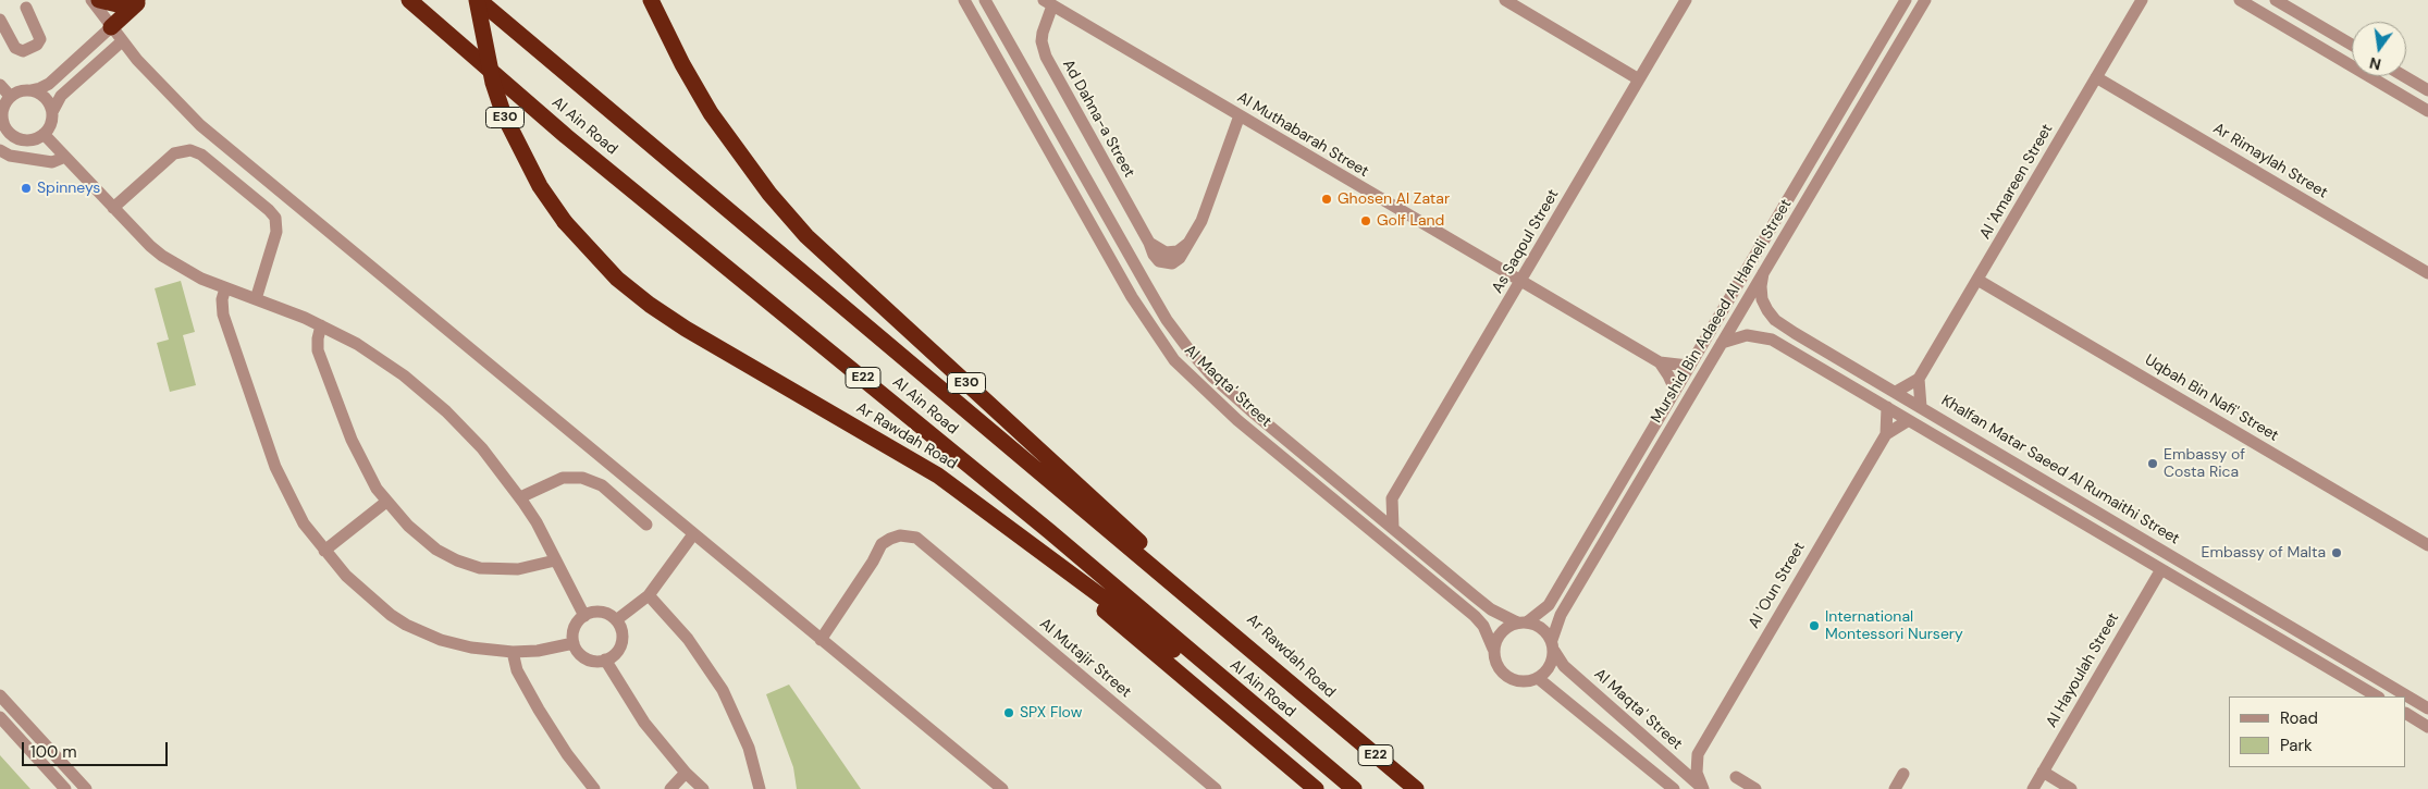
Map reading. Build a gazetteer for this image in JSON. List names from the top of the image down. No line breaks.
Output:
{"streets":{"highway":["E30","Al Ain Road","E22","Ar Rawdah Road"],"street":["Ad Dahna-a Street","Al Muthabarah Street","Ar Rimaylah Street","Al 'Amareen Street","As Saqoul Street","Murshid Bin Adaeed Al Hameli Street","Al Maqta' Street","Uqbah Bin Nafi' Street","Khalfan Matar Saeed Al Rumaithi Street","Al 'Oun Street","Al Mutajir Street","Al Hayoulah Street"]},"crossings":[["Ad Dahna-a Street","Al Muthabarah Street"],["Al Ain Road","E22"],["Al Ain Road","Ar Rawdah Road"],["Al Muthabarah Street","As Saqoul Street"],["Al Muthabarah Street","Murshid Bin Adaeed Al Hameli Street"],["Ar Rimaylah Street","Al 'Amareen Street"],["Al 'Amareen Street","Uqbah Bin Nafi' Street"],["Al 'Amareen Street","Khalfan Matar Saeed Al Rumaithi Street"],["Murshid Bin Adaeed Al Hameli Street","Al Maqta' Street"],["Murshid Bin Adaeed Al Hameli Street","Khalfan Matar Saeed Al Rumaithi Street"],["E22","Ar Rawdah Road"]],"places":["Spinneys","Ghosen Al Zatar","Golf Land","Embassy of Costa Rica","Embassy of Malta","International Montessori Nursery","SPX Flow"],"legend":["Road","Park"],"scale_bar":"100 m","north":"bottom"}
